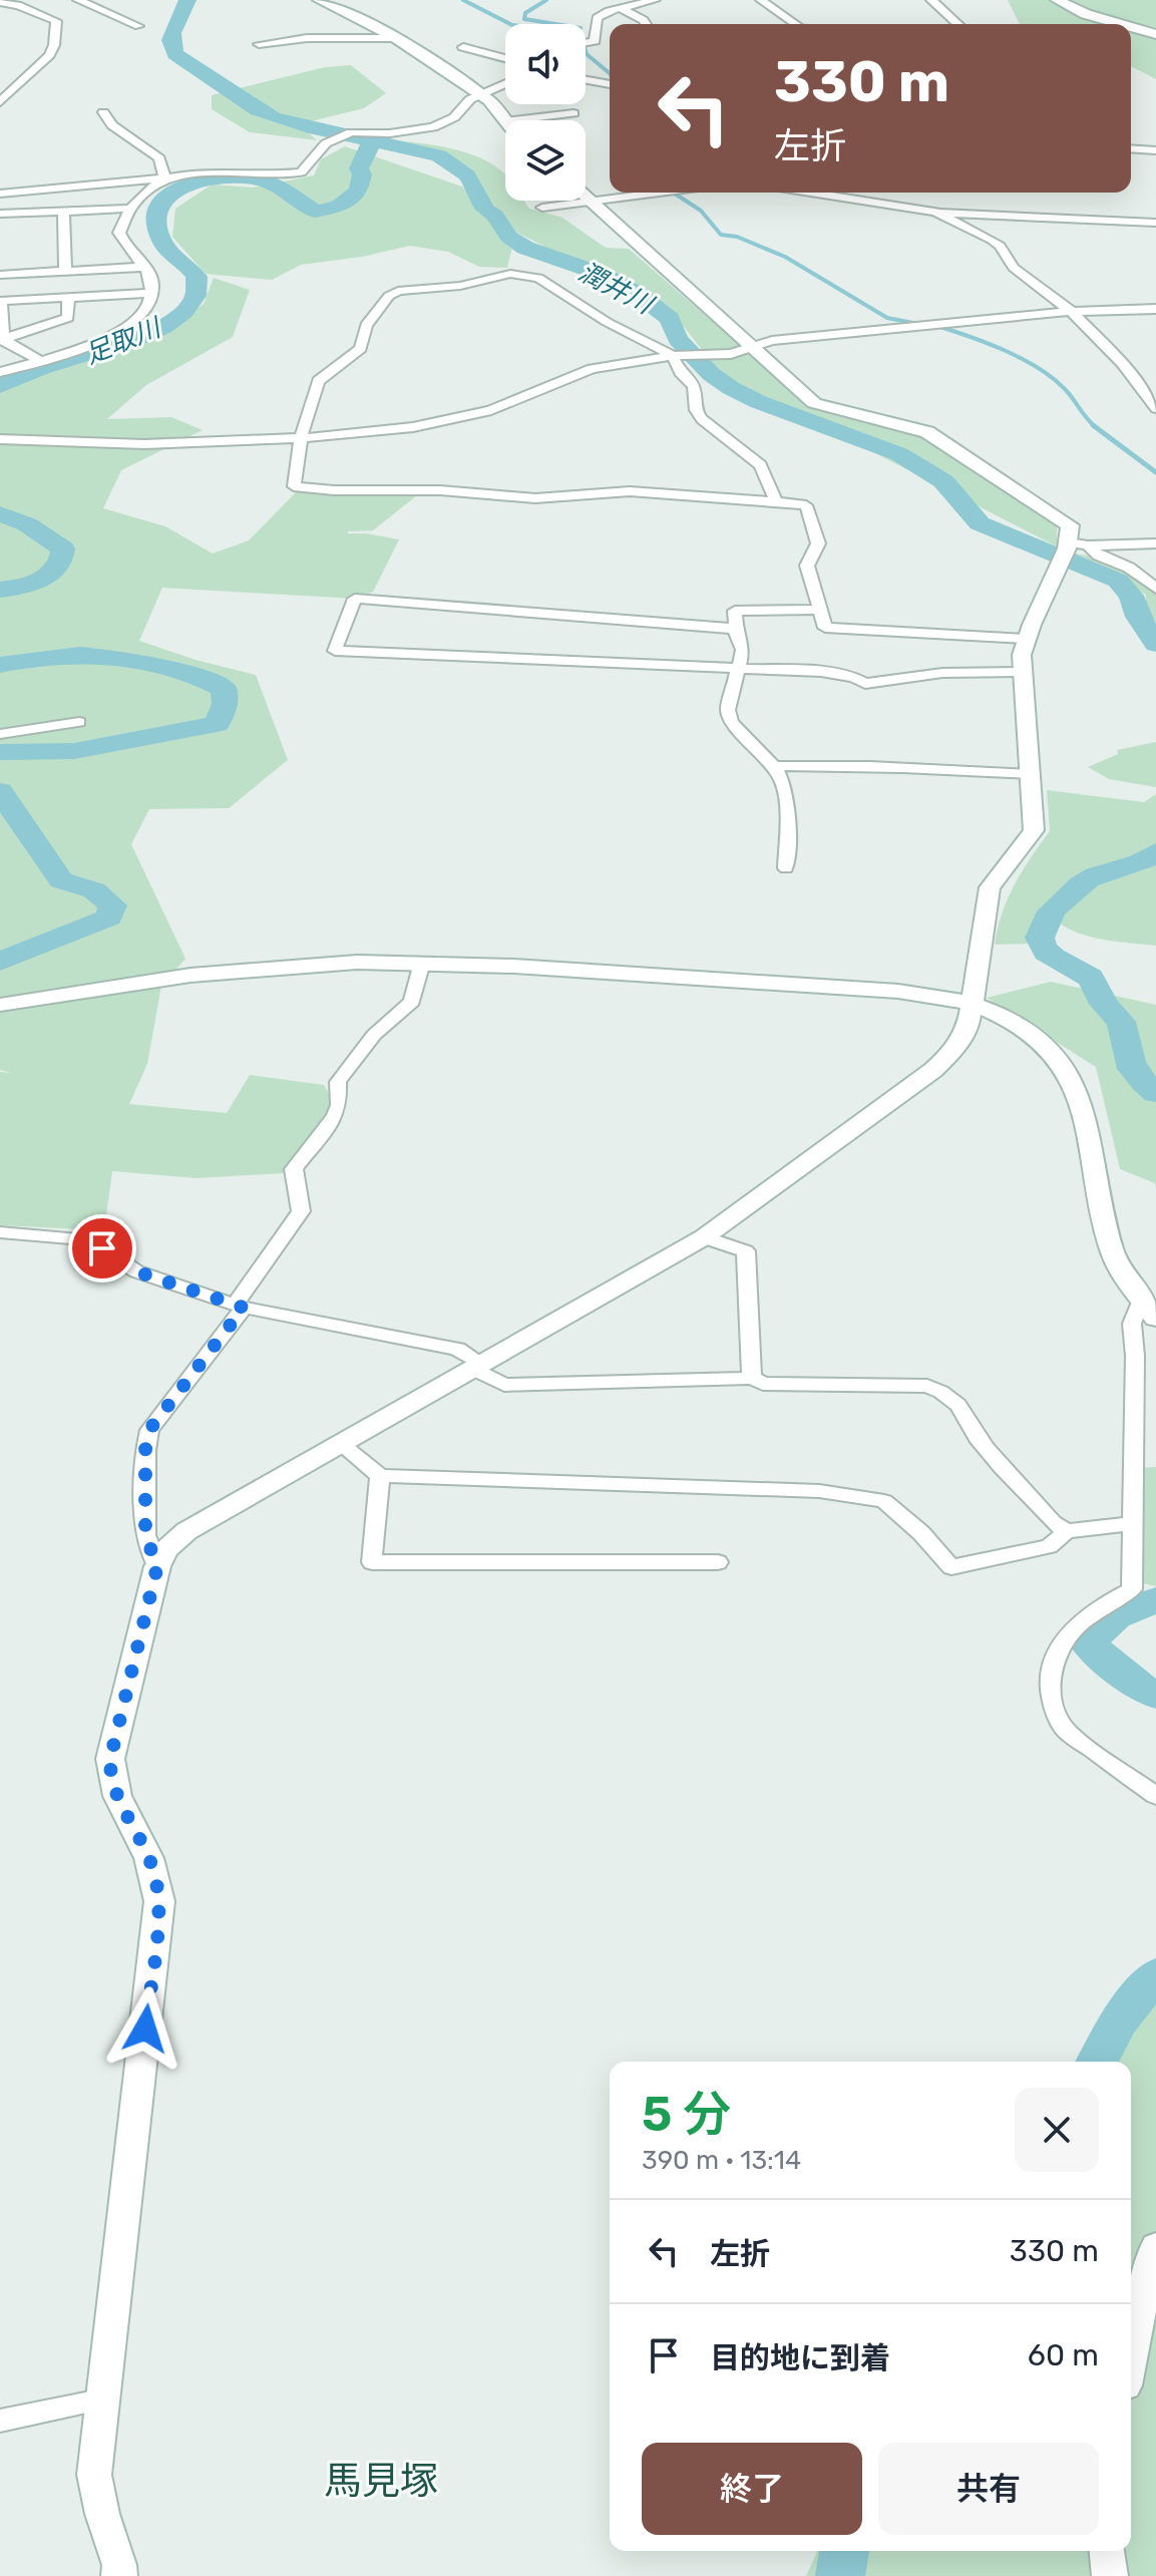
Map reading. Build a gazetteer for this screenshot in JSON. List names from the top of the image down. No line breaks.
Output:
{"districts":["馬見塚"],"water":["潤井川","足取川"],"page":{"turn":["330 m","左折"],"heading":["5 分","390 m · 13:14"],"list":[{"name":"左折","value":"330 m"},{"name":"目的地に到着","value":"60 m"}],"buttons":["終了","共有"]}}
